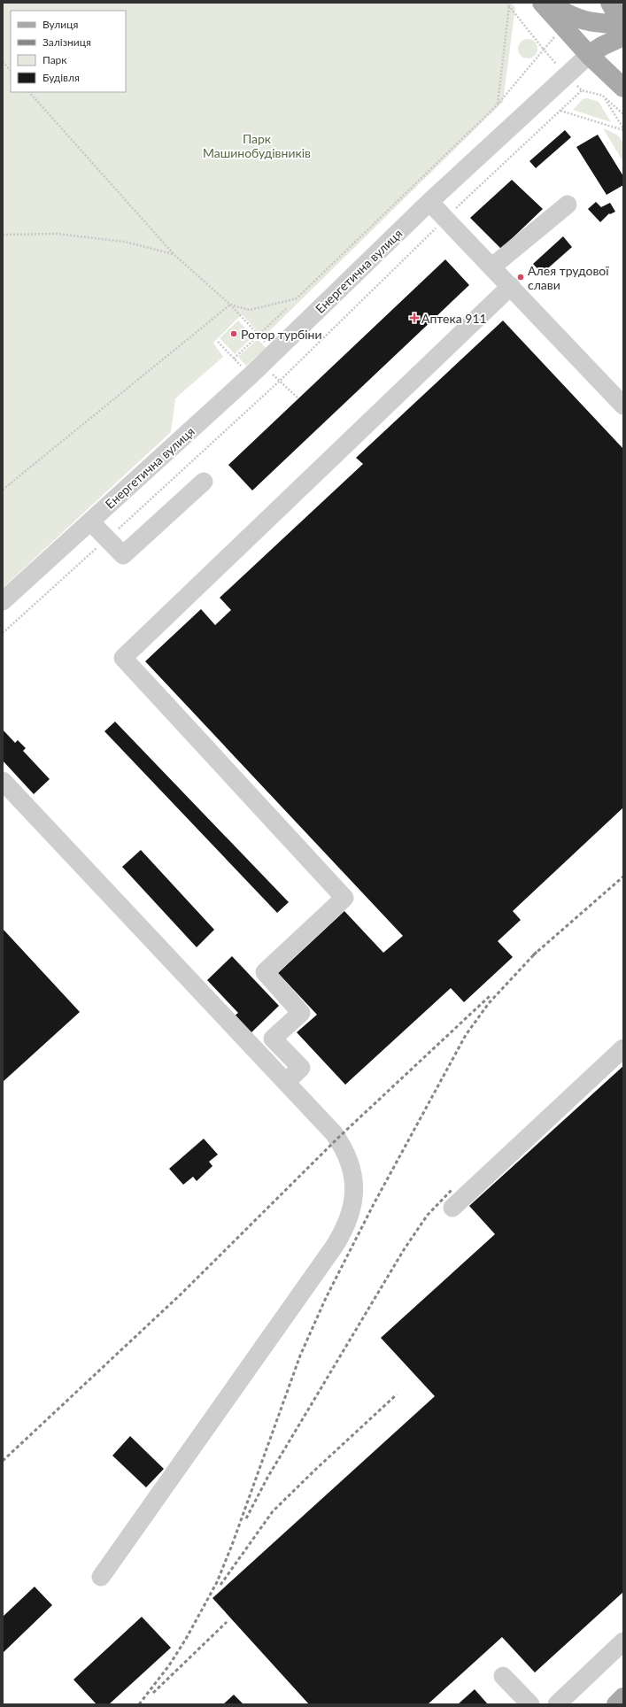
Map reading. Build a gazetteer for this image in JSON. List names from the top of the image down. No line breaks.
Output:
{"streets":{"street":["Енергетична вулиця"]},"parks":["Парк Машинобудівників"],"places":{"other":["Алея трудової слави","Ротор турбіни"],"health":["Аптека 911"]},"legend":["Вулиця","Залізниця","Парк","Будівля"]}
